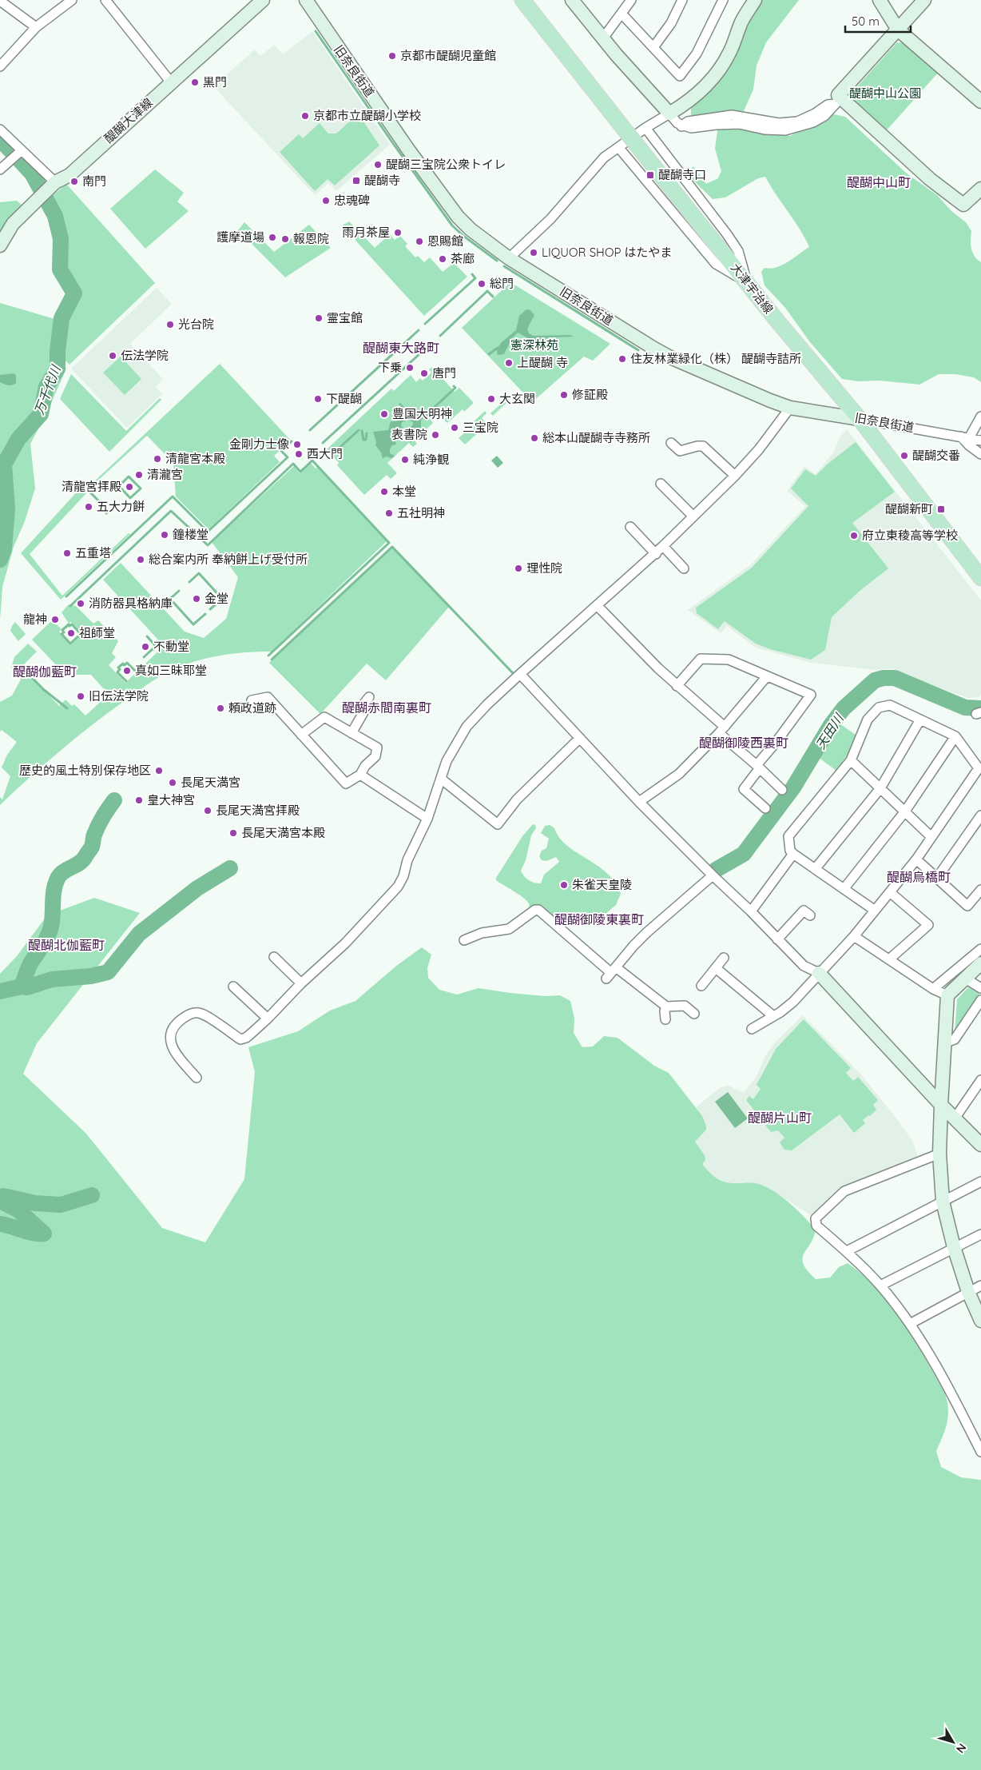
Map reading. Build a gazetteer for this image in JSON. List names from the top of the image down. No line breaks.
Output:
{"streets":{"main road":["大津宇治線"],"street":["旧奈良街道","醍醐大津線"]},"crossings":[["旧奈良街道","大津宇治線"]],"districts":["醍醐中山町","醍醐東大路町","醍醐伽藍町","醍醐赤間南裏町","醍醐御陵西裏町","醍醐烏橋町","醍醐御陵東裏町","醍醐北伽藍町","醍醐片山町"],"water":["万千代川","天田川"],"parks":["醍醐中山公園","憲深林苑"],"places":{"other":["京都市醍醐児童館","黒門","京都市立醍醐小学校","醍醐三宝院公衆トイレ","南門","忠魂碑","雨月茶屋","護摩道場","報恩院","恩賜館","LIQUOR SHOP はたやま","茶廊","総門","霊宝館","光台院","伝法学院","住友林業緑化（株） 醍醐寺詰所","上醍醐 寺","下乗","唐門","修証殿","下醍醐","大玄関","豊国大明神","三宝院","表書院","総本山醍醐寺寺務所","金剛力士像","西大門","醍醐交番","清龍宮本殿","純浄観","清瀧宮","清龍宮拝殿","本堂","五大力餅","五社明神","鐘楼堂","府立東稜高等学校","五重塔","総合案内所 奉納餅上げ受付所","理性院","金堂","消防器具格納庫","龍神","祖師堂","不動堂","真如三昧耶堂","旧伝法学院","頼政道跡","歴史的風土特別保存地区","長尾天満宮","皇大神宮","長尾天満宮拝殿","長尾天満宮本殿","朱雀天皇陵"],"transit":["醍醐寺口","醍醐寺","醍醐新町"]},"scale_bar":"50 m","north":"bottom right"}
